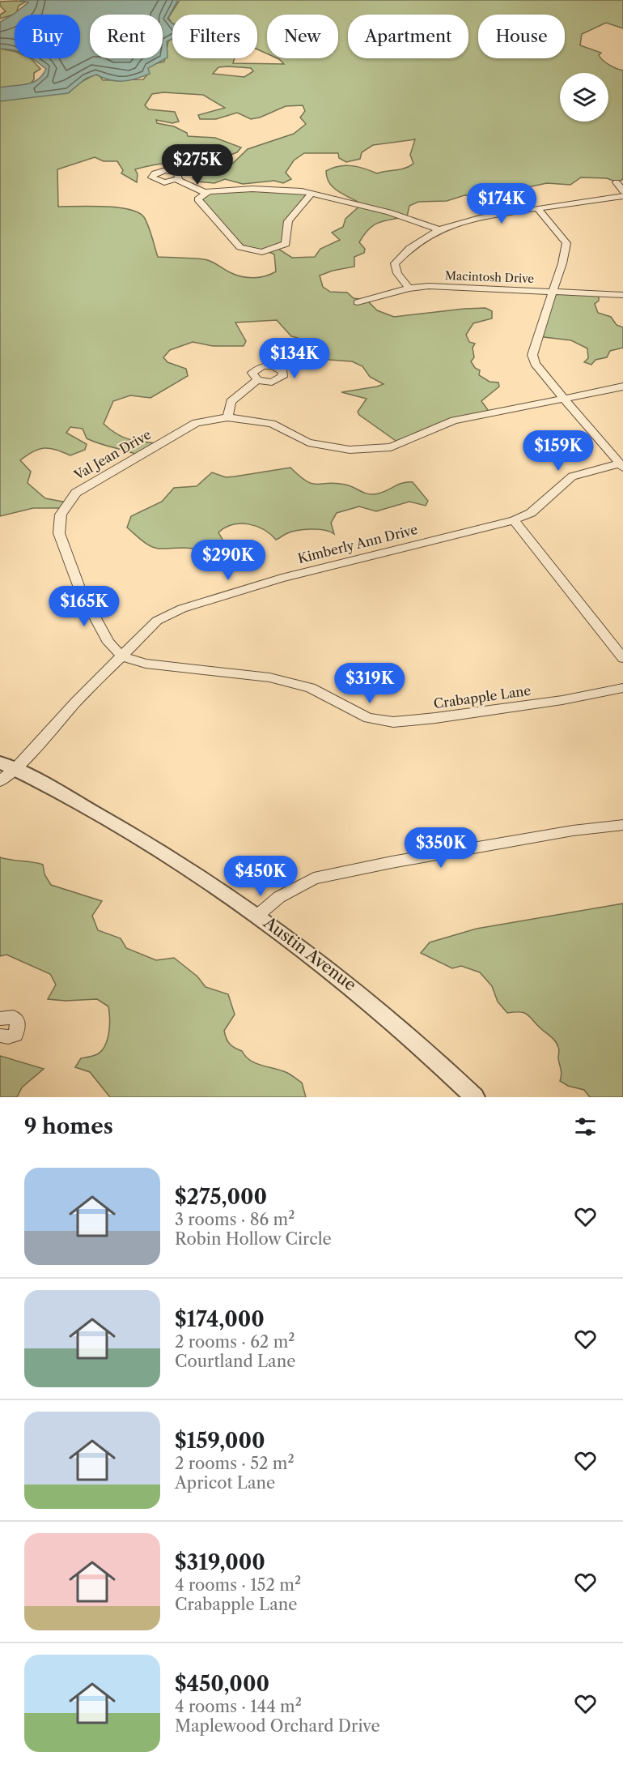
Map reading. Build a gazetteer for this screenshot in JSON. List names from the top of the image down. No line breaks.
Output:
{"streets":{"street":["Macintosh Drive","Val Jean Drive","Kimberly Ann Drive","Crabapple Lane","Austin Avenue"]},"crossings":[["Val Jean Drive","Kimberly Ann Drive"],["Val Jean Drive","Crabapple Lane"],["Kimberly Ann Drive","Crabapple Lane"],["Kimberly Ann Drive","Austin Avenue"]],"page":{"chip":["Buy","Rent","Filters","New","Apartment","House"],"price":["$275K","$174K","$134K","$159K","$290K","$165K","$319K","$350K","$450K"],"heading":"9 homes","list":[{"name":"$275,000","note":"3 rooms · 86 m² · Robin Hollow Circle"},{"name":"$174,000","note":"2 rooms · 62 m² · Courtland Lane"},{"name":"$159,000","note":"2 rooms · 52 m² · Apricot Lane"},{"name":"$319,000","note":"4 rooms · 152 m² · Crabapple Lane"},{"name":"$450,000","note":"4 rooms · 144 m² · Maplewood Orchard Drive"}]}}
